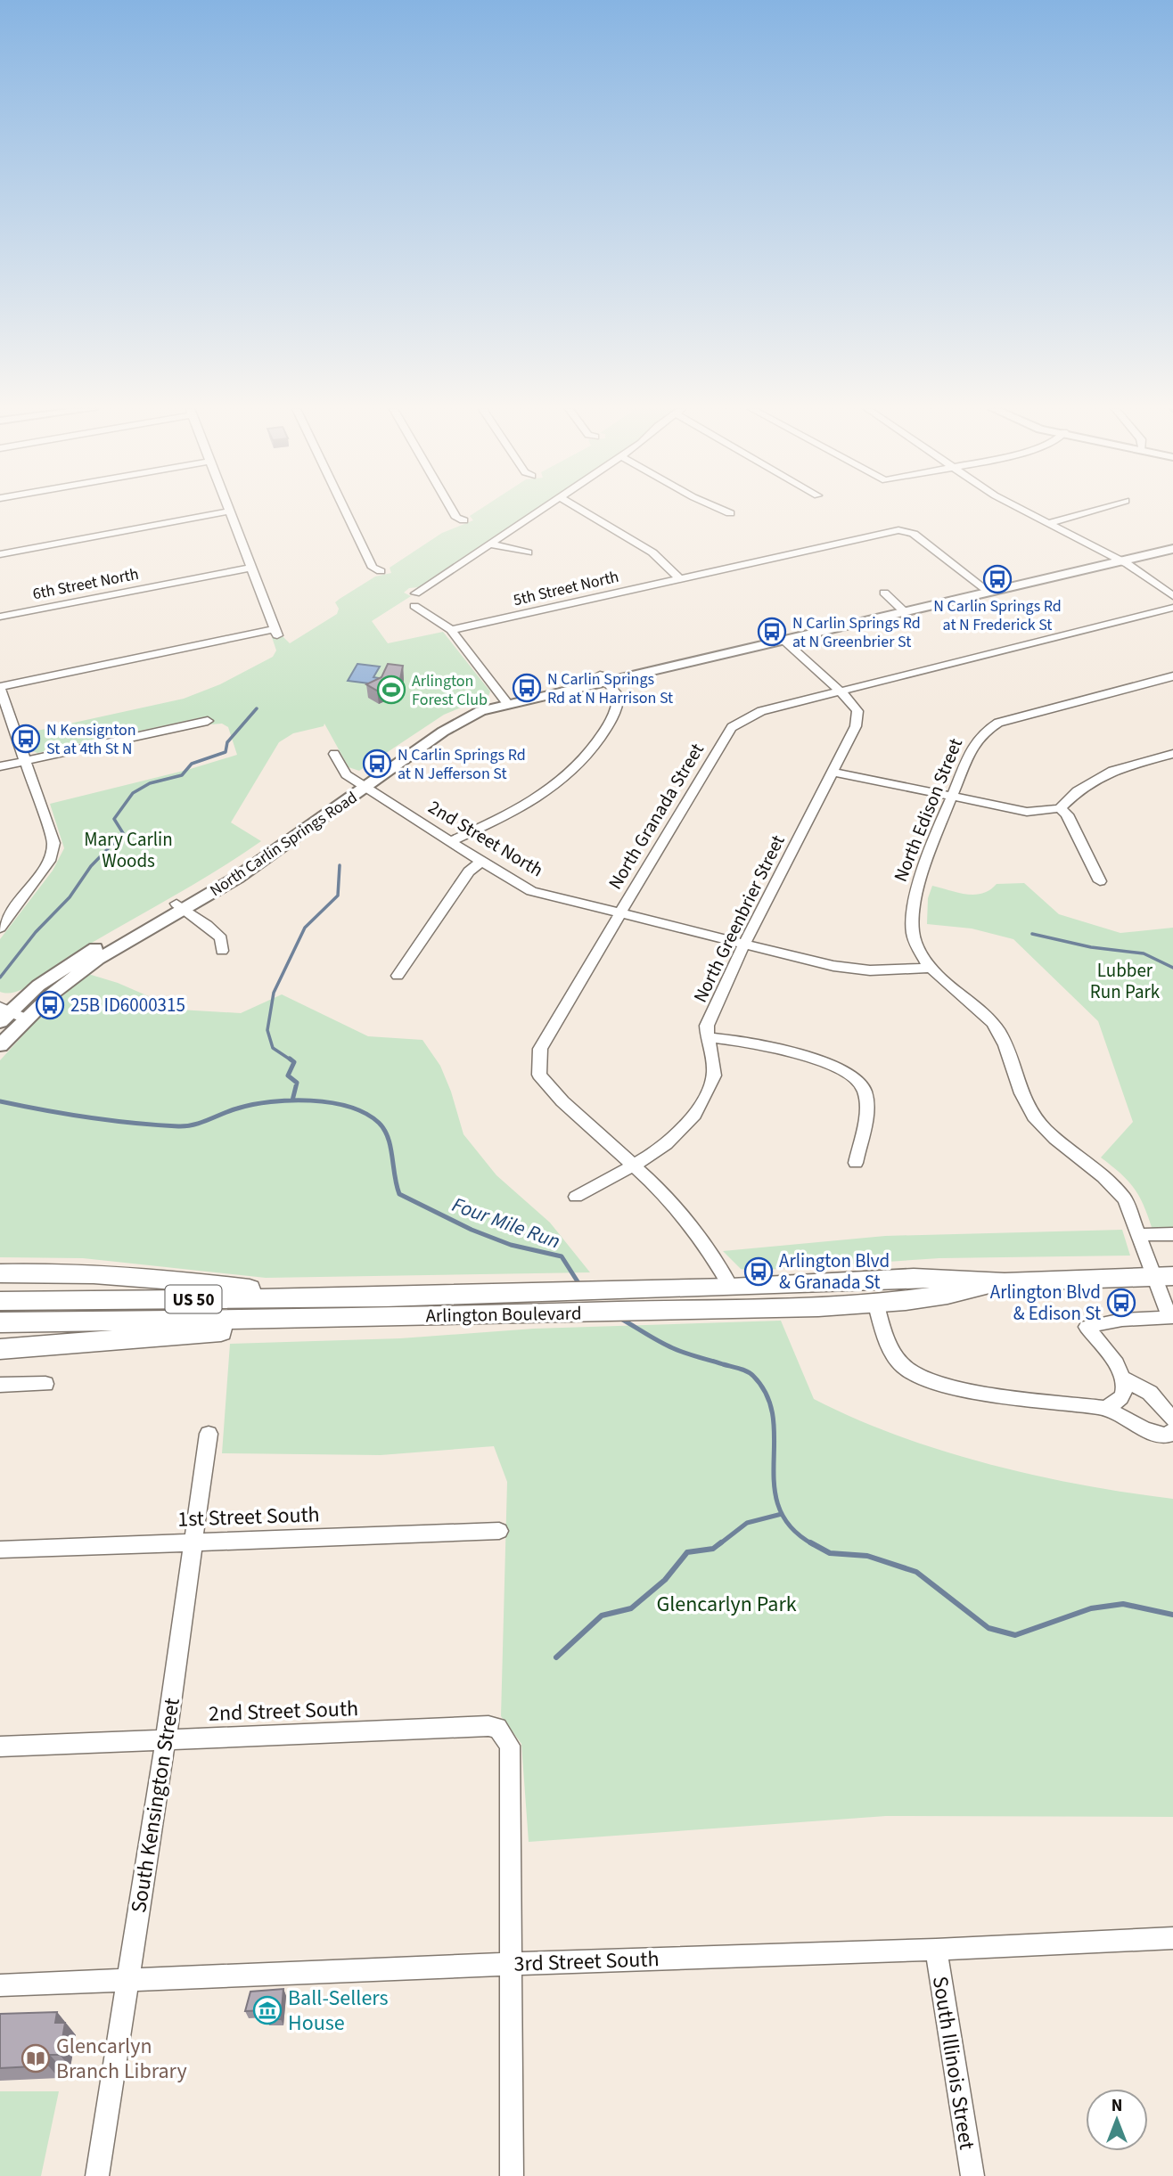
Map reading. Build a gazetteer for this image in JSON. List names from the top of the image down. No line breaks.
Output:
{"streets":{"highway":["US 50","Arlington Boulevard"],"main road":["North Carlin Springs Road"],"street":["6th Street North","5th Street North","North Edison Street","North Granada Street","2nd Street North","North Greenbrier Street","1st Street South","2nd Street South","South Kensington Street","3rd Street South","South Illinois Street"]},"crossings":[["5th Street North","North Carlin Springs Road"],["North Edison Street","2nd Street North"],["North Edison Street","Arlington Boulevard"],["North Granada Street","2nd Street North"],["North Granada Street","North Greenbrier Street"],["North Granada Street","Arlington Boulevard"],["2nd Street North","North Carlin Springs Road"],["2nd Street North","North Greenbrier Street"],["North Carlin Springs Road","North Greenbrier Street"],["1st Street South","South Kensington Street"],["2nd Street South","South Kensington Street"],["2nd Street South","3rd Street South"],["South Kensington Street","3rd Street South"],["3rd Street South","South Illinois Street"]],"water":["Four Mile Run"],"parks":["Mary Carlin Woods","Lubber Run Park","Glencarlyn Park"],"places":{"bus stop":["N Carlin Springs Rd at N Frederick St","N Carlin Springs Rd at N Greenbrier St","N Carlin Springs Rd at N Harrison St","N Kensignton St at 4th St N","N Carlin Springs Rd at N Jefferson St","25B ID6000315","Arlington Blvd & Granada St","Arlington Blvd & Edison St"],"sports":["Arlington Forest Club"],"museum":["Ball-Sellers House"],"library":["Glencarlyn Branch Library"]},"north":"top"}
